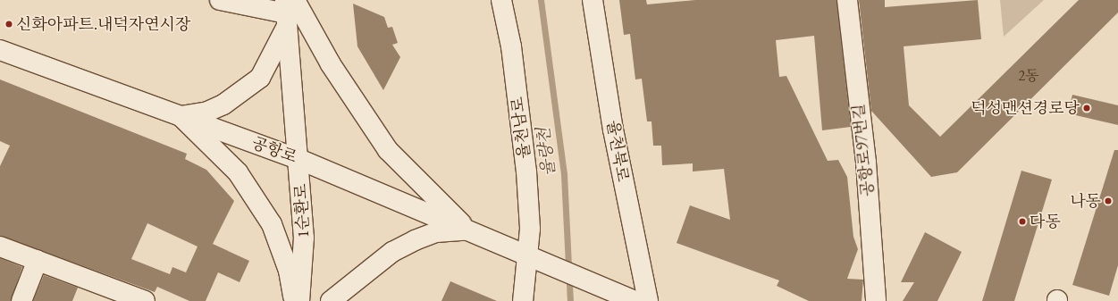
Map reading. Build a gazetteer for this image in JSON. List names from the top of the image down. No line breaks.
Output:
{"streets":{"street":["율천남로","공항로","공항로97번길","율천북로","1순환로"]},"crossings":[["율천남로","공항로"],["공항로","1순환로"]],"water":["율량천"],"places":["신화아파트.내덕자연시장","덕성맨션경로당","나동","다동"],"house_numbers":["2동"]}
